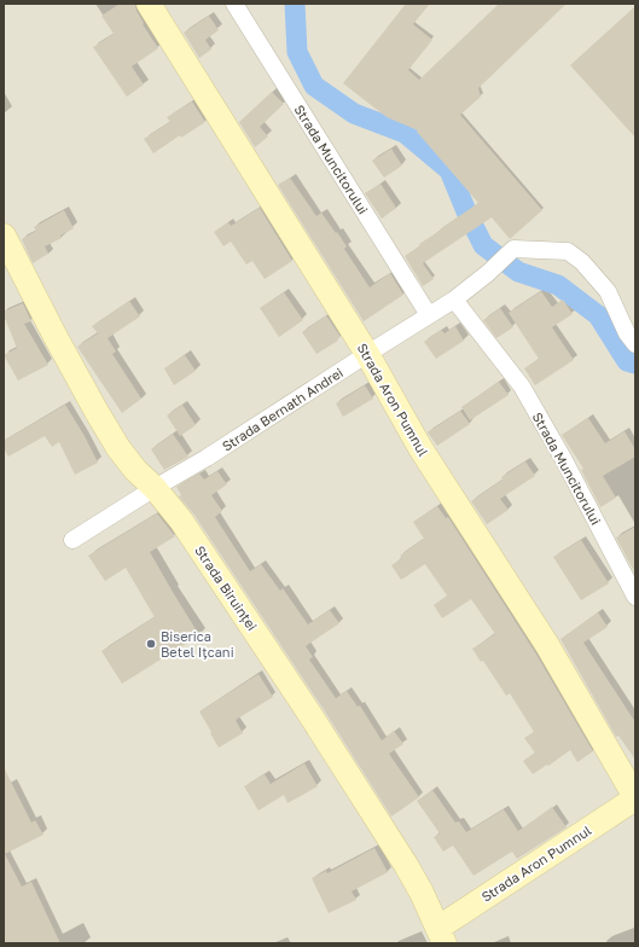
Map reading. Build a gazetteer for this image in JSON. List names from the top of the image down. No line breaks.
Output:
{"streets":{"street":["Strada Muncitorului","Strada Aron Pumnul","Strada Bernath Andrei","Strada Biruinței"]},"crossings":[["Strada Muncitorului","Strada Bernath Andrei"],["Strada Aron Pumnul","Strada Bernath Andrei"],["Strada Aron Pumnul","Strada Biruinței"],["Strada Bernath Andrei","Strada Biruinței"]],"places":["Biserica Betel Iţcani"]}
